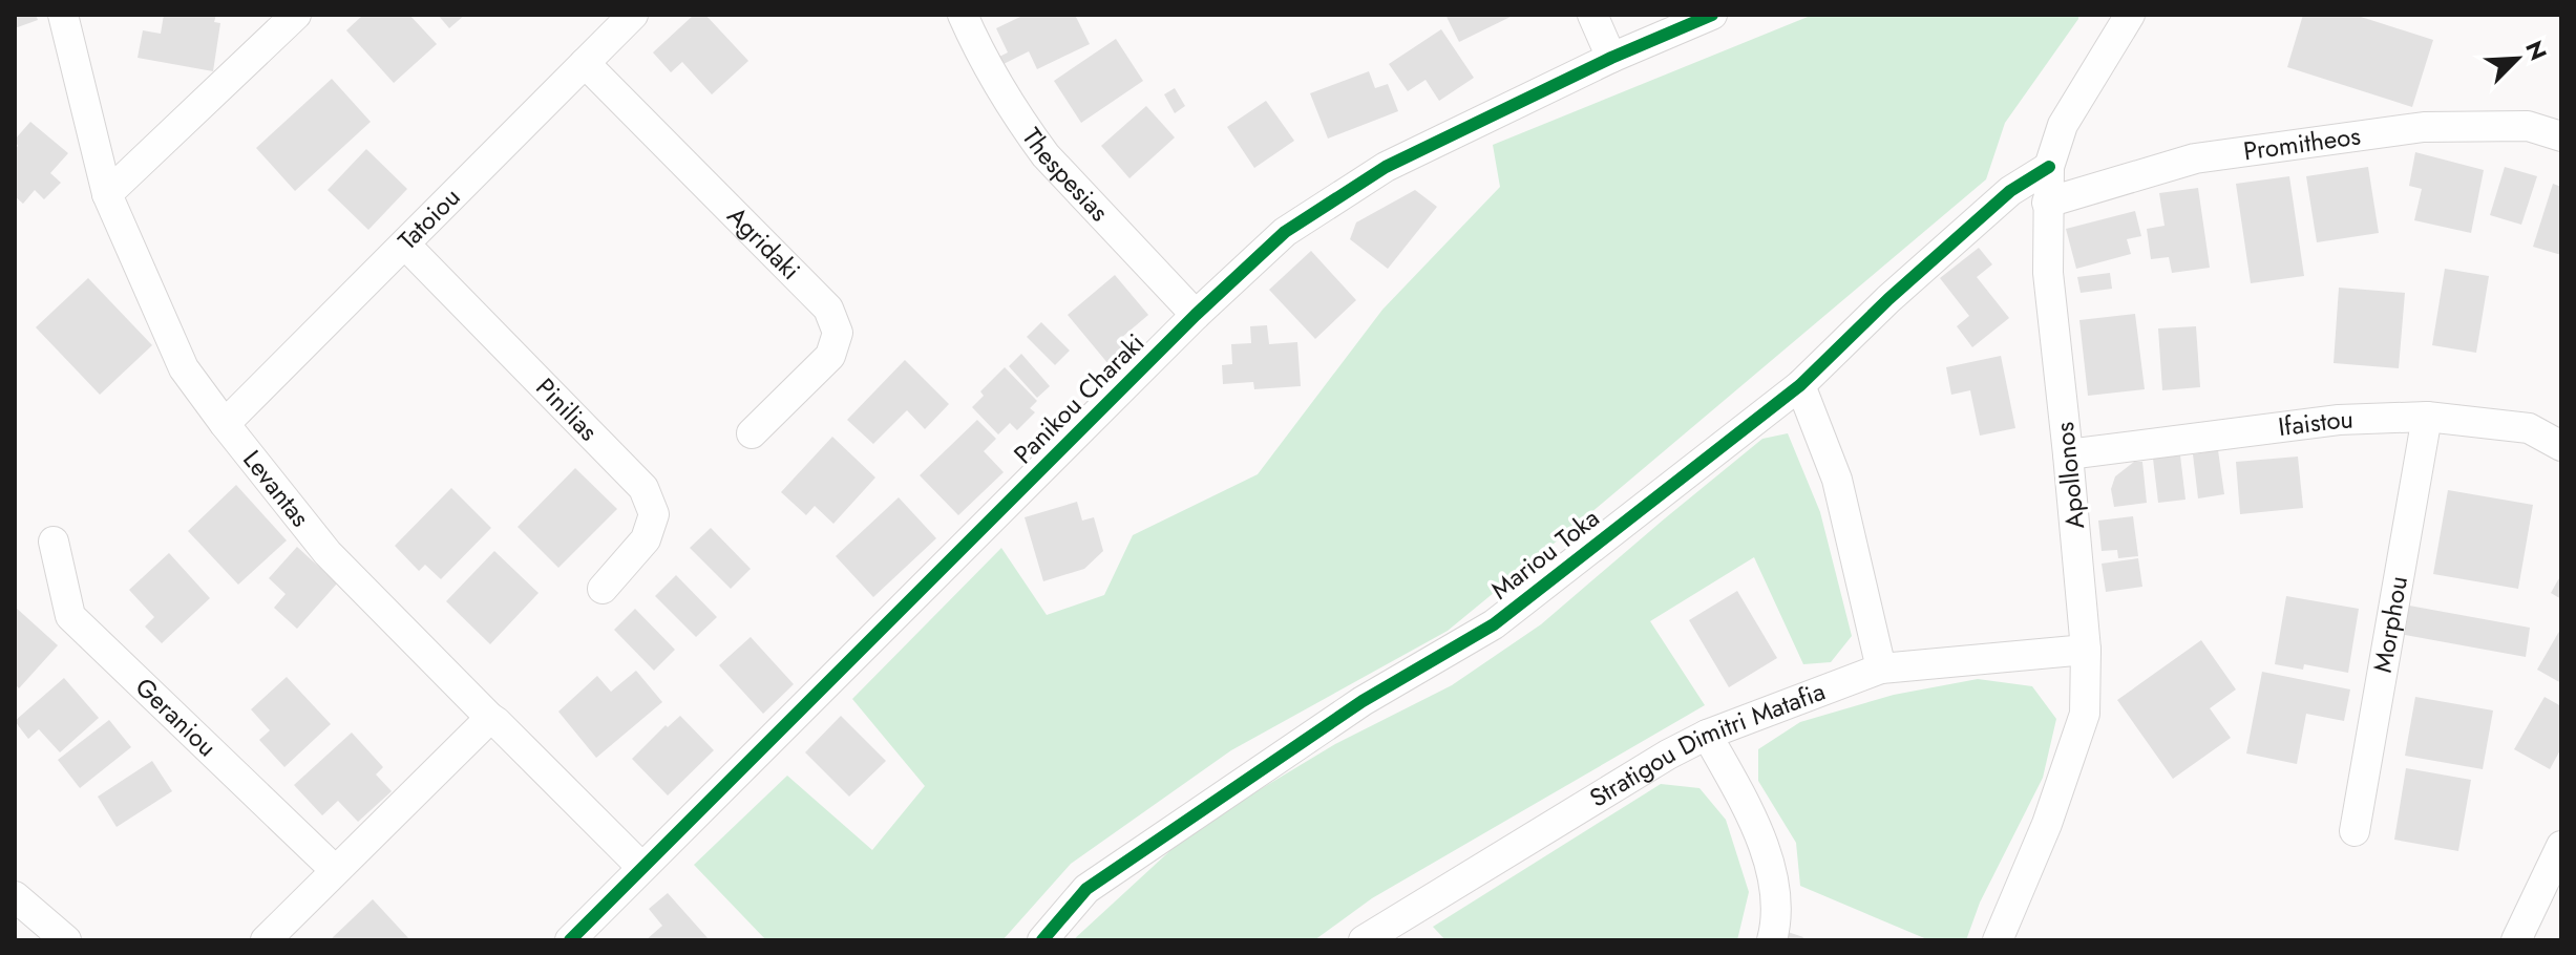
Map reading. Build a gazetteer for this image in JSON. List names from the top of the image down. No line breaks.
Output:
{"streets":{"street":["Promitheos","Thespesias","Tatoiou","Agridaki","Panikou Charaki","Pinilias","Ifaistou","Apollonos","Levantas","Mariou Toka","Morphou","Geraniou","Stratigou Dimitri Matafia"]},"crossings":[["Promitheos","Apollonos"],["Thespesias","Panikou Charaki"],["Tatoiou","Agridaki"],["Tatoiou","Pinilias"],["Tatoiou","Levantas"],["Panikou Charaki","Levantas"],["Ifaistou","Apollonos"],["Ifaistou","Morphou"],["Apollonos","Mariou Toka"],["Apollonos","Stratigou Dimitri Matafia"]],"north":"top right"}
